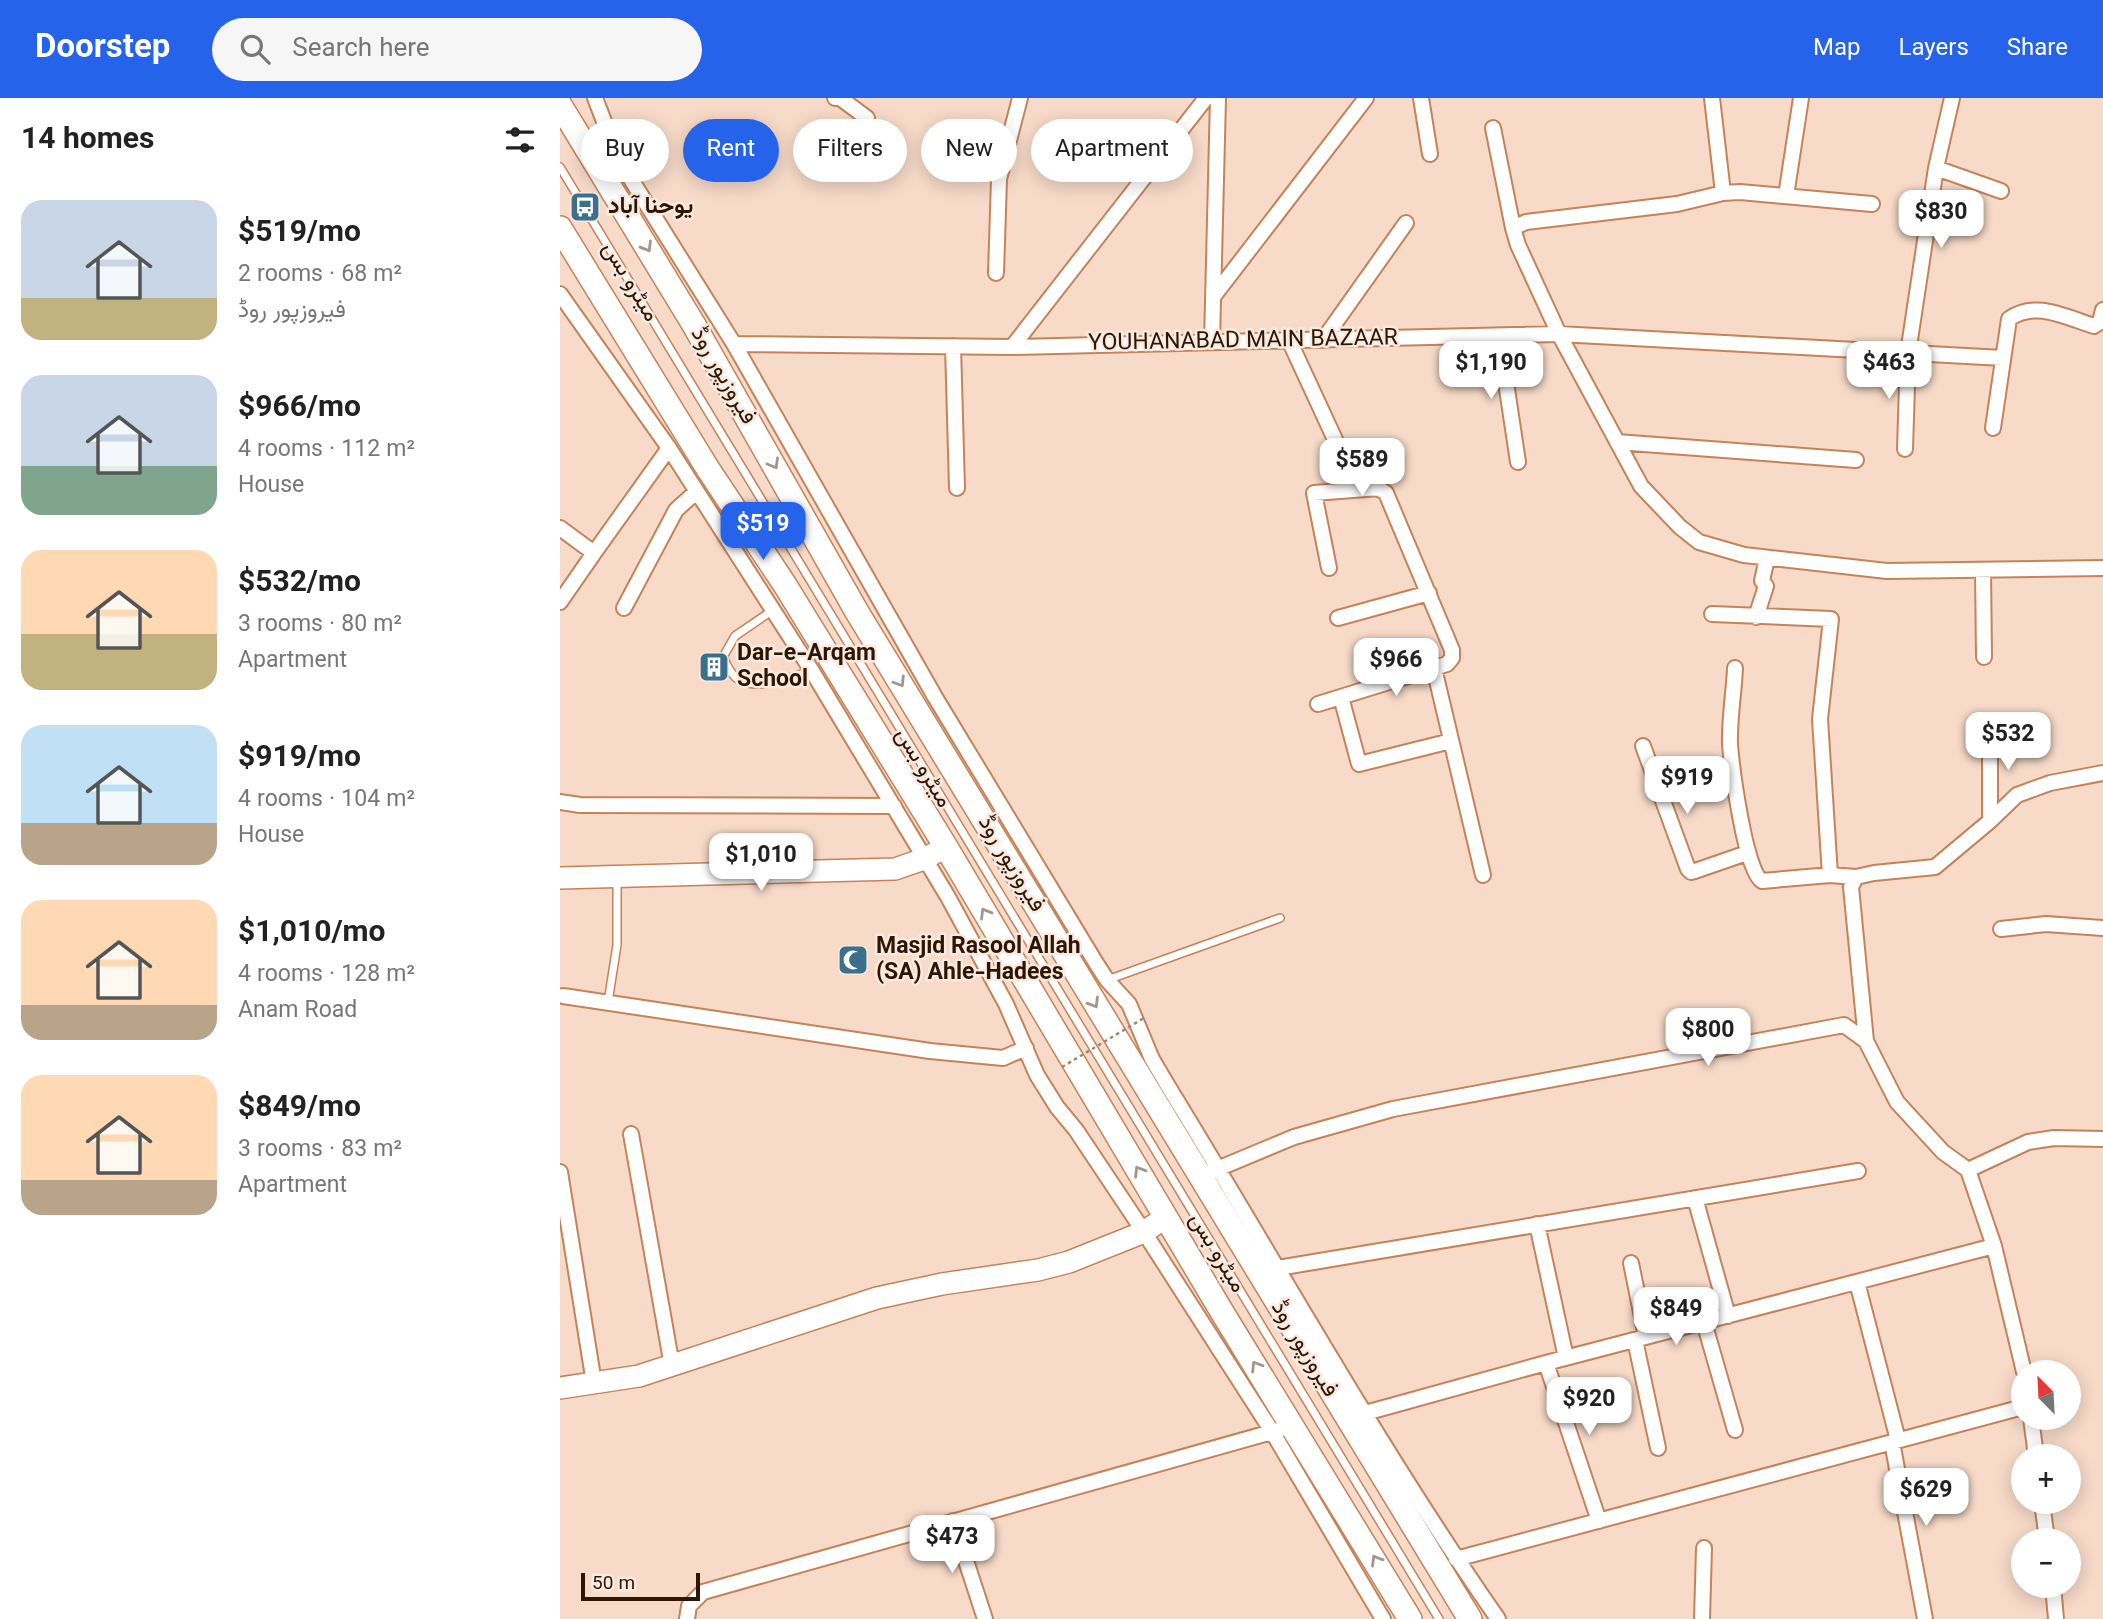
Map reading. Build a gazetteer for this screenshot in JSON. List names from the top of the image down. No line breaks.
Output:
{"streets":{"main road":["فیروزپور روڈ"],"street":["YOUHANABAD MAIN BAZAAR"],"lane":["میٹرو بس"]},"places":{"bus stop":["یوحنا آباد"],"building":["Dar-e-Arqam School"],"mosque":["Masjid Rasool Allah (SA) Ahle-Hadees"]},"scale_bar":"50 m","north":"top left","page":{"header":"Doorstep","search":"Search here","nav":["Map","Layers","Share"],"heading":"14 homes","chip":["Buy","Rent","Filters","New","Apartment"],"list":[{"name":"$519/mo","note":"2 rooms · 68 m² · فیروزپور روڈ"},{"name":"$966/mo","note":"4 rooms · 112 m² · House"},{"name":"$532/mo","note":"3 rooms · 80 m² · Apartment"},{"name":"$919/mo","note":"4 rooms · 104 m² · House"},{"name":"$1,010/mo","note":"4 rooms · 128 m² · Anam Road"},{"name":"$849/mo","note":"3 rooms · 83 m² · Apartment"}],"price":["$830","$1,190","$463","$589","$519","$966","$532","$919","$1,010","$800","$849","$920","$629","$473"],"map_buttons":["+","−"],"scale":"50 m"}}
